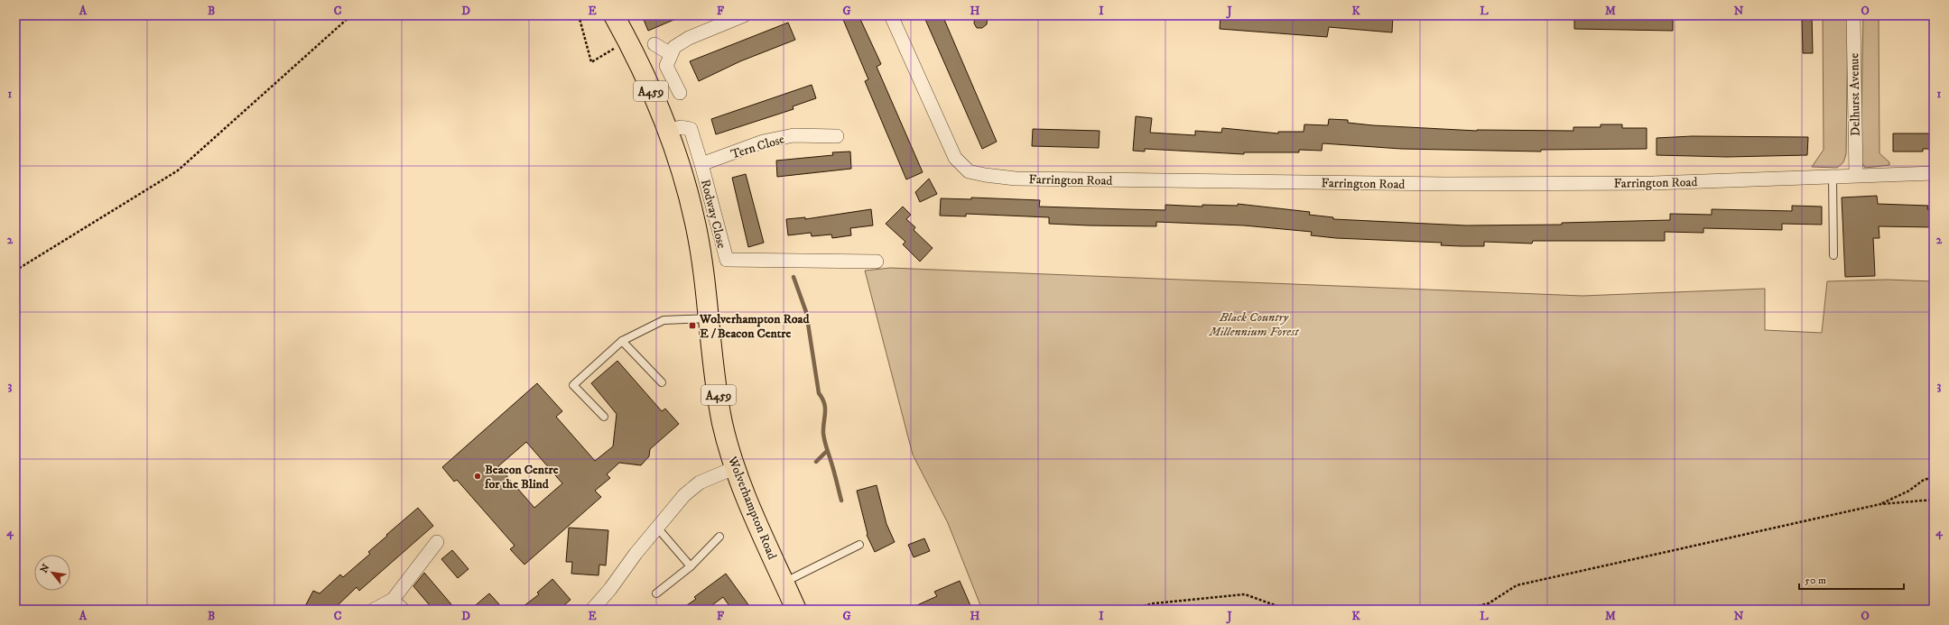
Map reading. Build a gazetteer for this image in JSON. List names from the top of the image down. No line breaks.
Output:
{"streets":{"main road":["A459","Wolverhampton Road"],"street":["Delhurst Avenue","Tern Close","Farrington Road","Rodway Close"]},"crossings":[["A459","Rodway Close"],["A459","Wolverhampton Road"],["Delhurst Avenue","Farrington Road"],["Tern Close","Rodway Close"],["Rodway Close","Wolverhampton Road"]],"parks":["Black Country Millennium Forest"],"places":{"transit":["Wolverhampton Road E / Beacon Centre"],"other":["Beacon Centre for the Blind"]},"scale_bar":"50 m","north":"top left","grid":{"columns":["A","B","C","D","E","F","G","H","I","J","K","L","M","N","O"],"rows":["1","2","3","4"]}}
